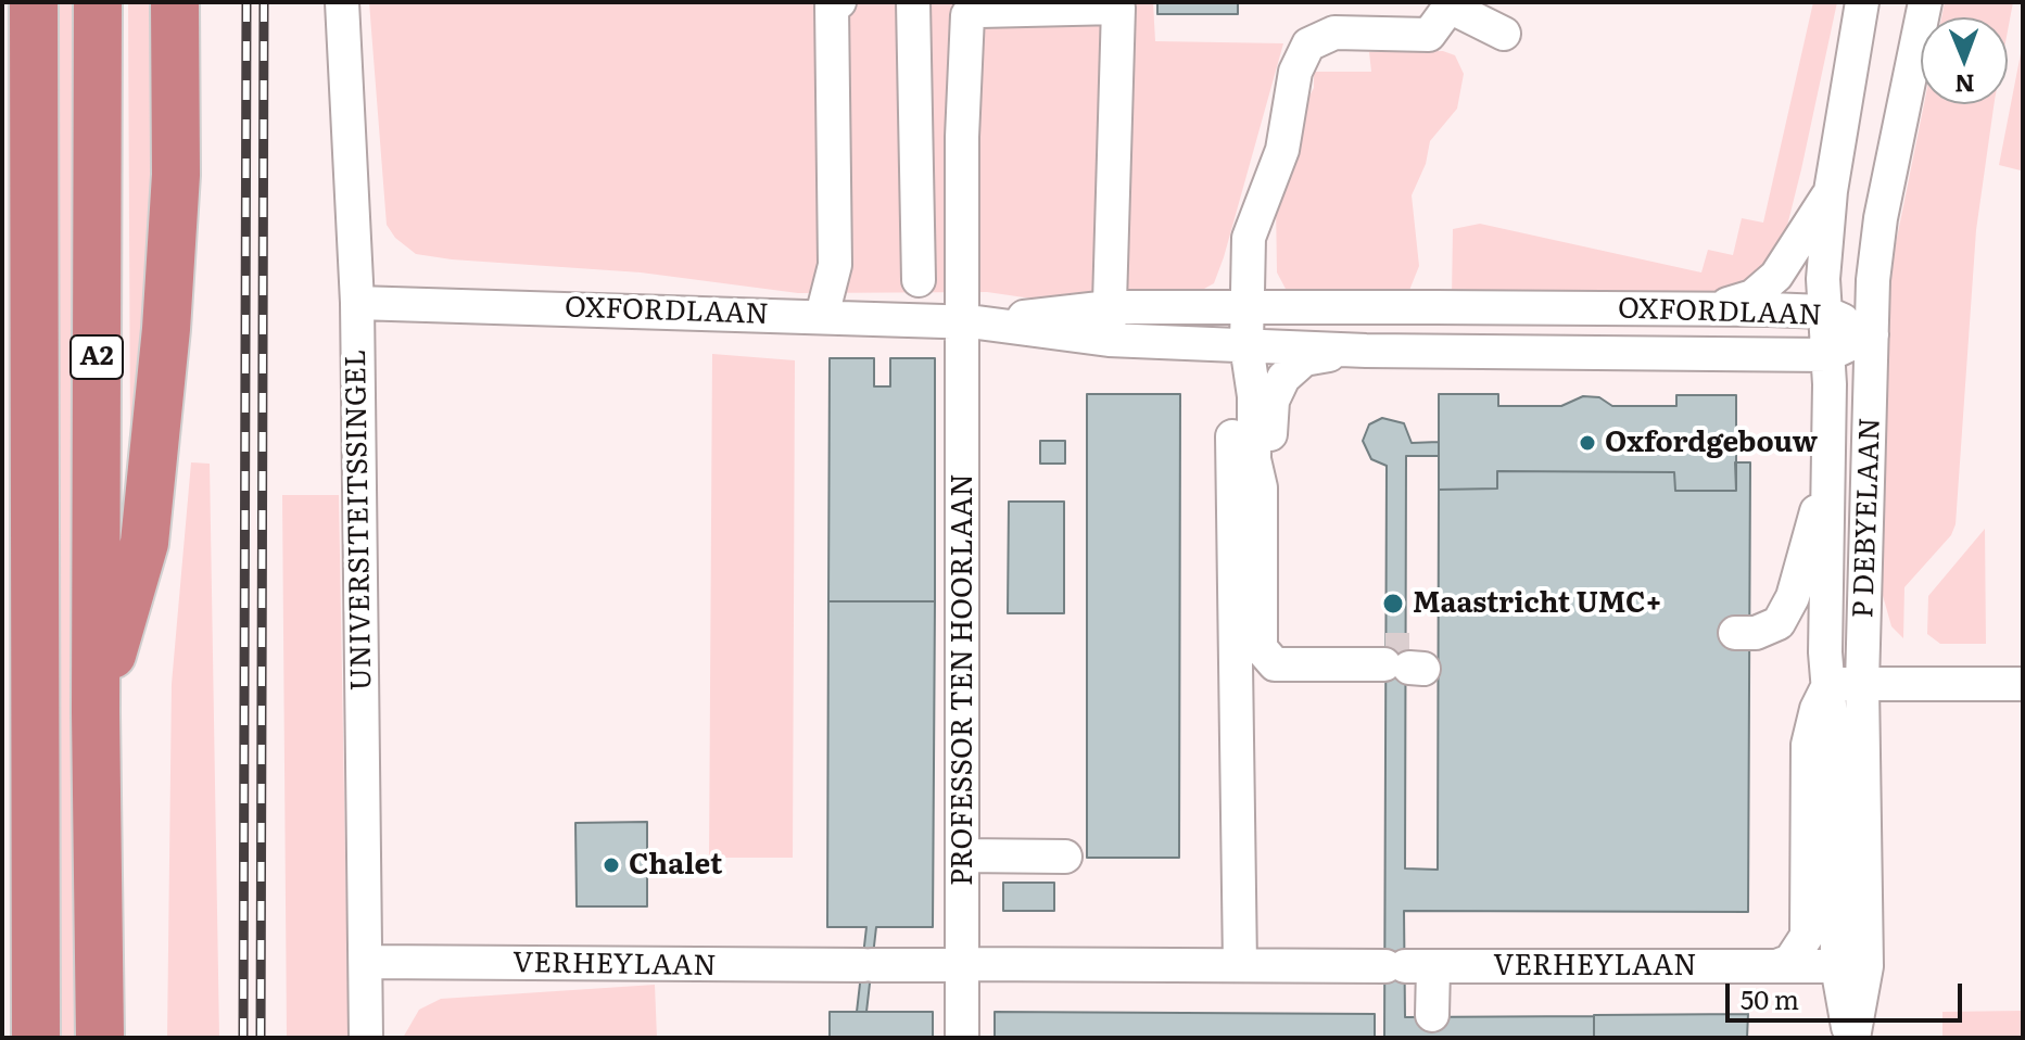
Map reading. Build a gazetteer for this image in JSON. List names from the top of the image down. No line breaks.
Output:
{"streets":{"highway":["A2"],"street":["OXFORDLAAN","P DEBYELAAN","UNIVERSITEITSSINGEL","PROFESSOR TEN HOORLAAN","VERHEYLAAN"]},"crossings":[["OXFORDLAAN","P DEBYELAAN"],["OXFORDLAAN","UNIVERSITEITSSINGEL"],["OXFORDLAAN","PROFESSOR TEN HOORLAAN"],["P DEBYELAAN","VERHEYLAAN"],["UNIVERSITEITSSINGEL","VERHEYLAAN"],["PROFESSOR TEN HOORLAAN","VERHEYLAAN"]],"places":["Oxfordgebouw","Maastricht UMC+","Chalet"],"scale_bar":"50 m","north":"bottom"}
